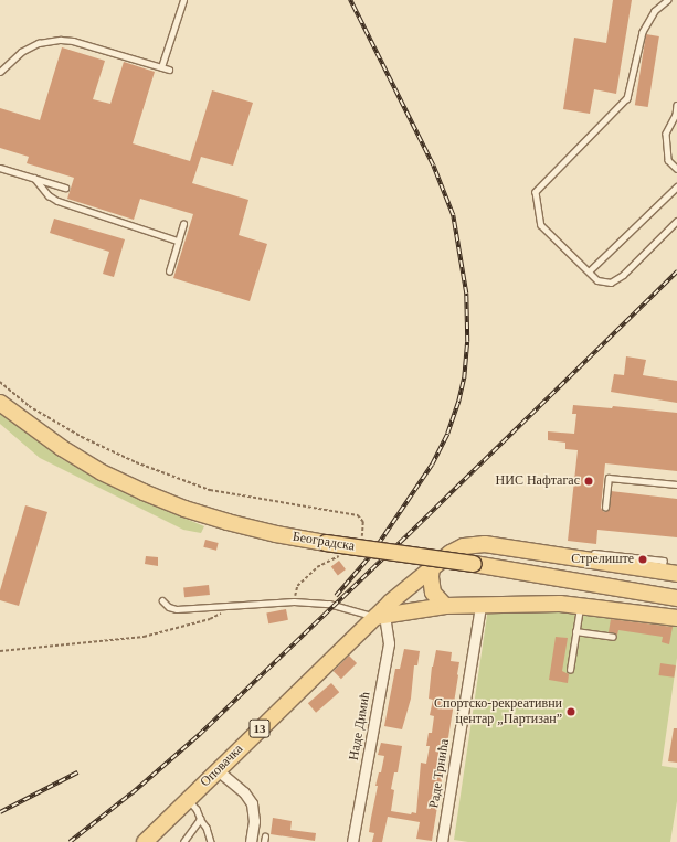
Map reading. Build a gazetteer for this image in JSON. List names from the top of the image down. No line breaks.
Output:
{"streets":{"main road":["Београдска","13","Оповачка"],"street":["Наде Димић","Раде Трнића"]},"crossings":[["Наде Димић","13"],["Наде Димић","Оповачка"],["13","Оповачка"]],"places":["НИС Нафтагас","Стрелиште","Спортско-рекреативни центар „Партизан”"]}
